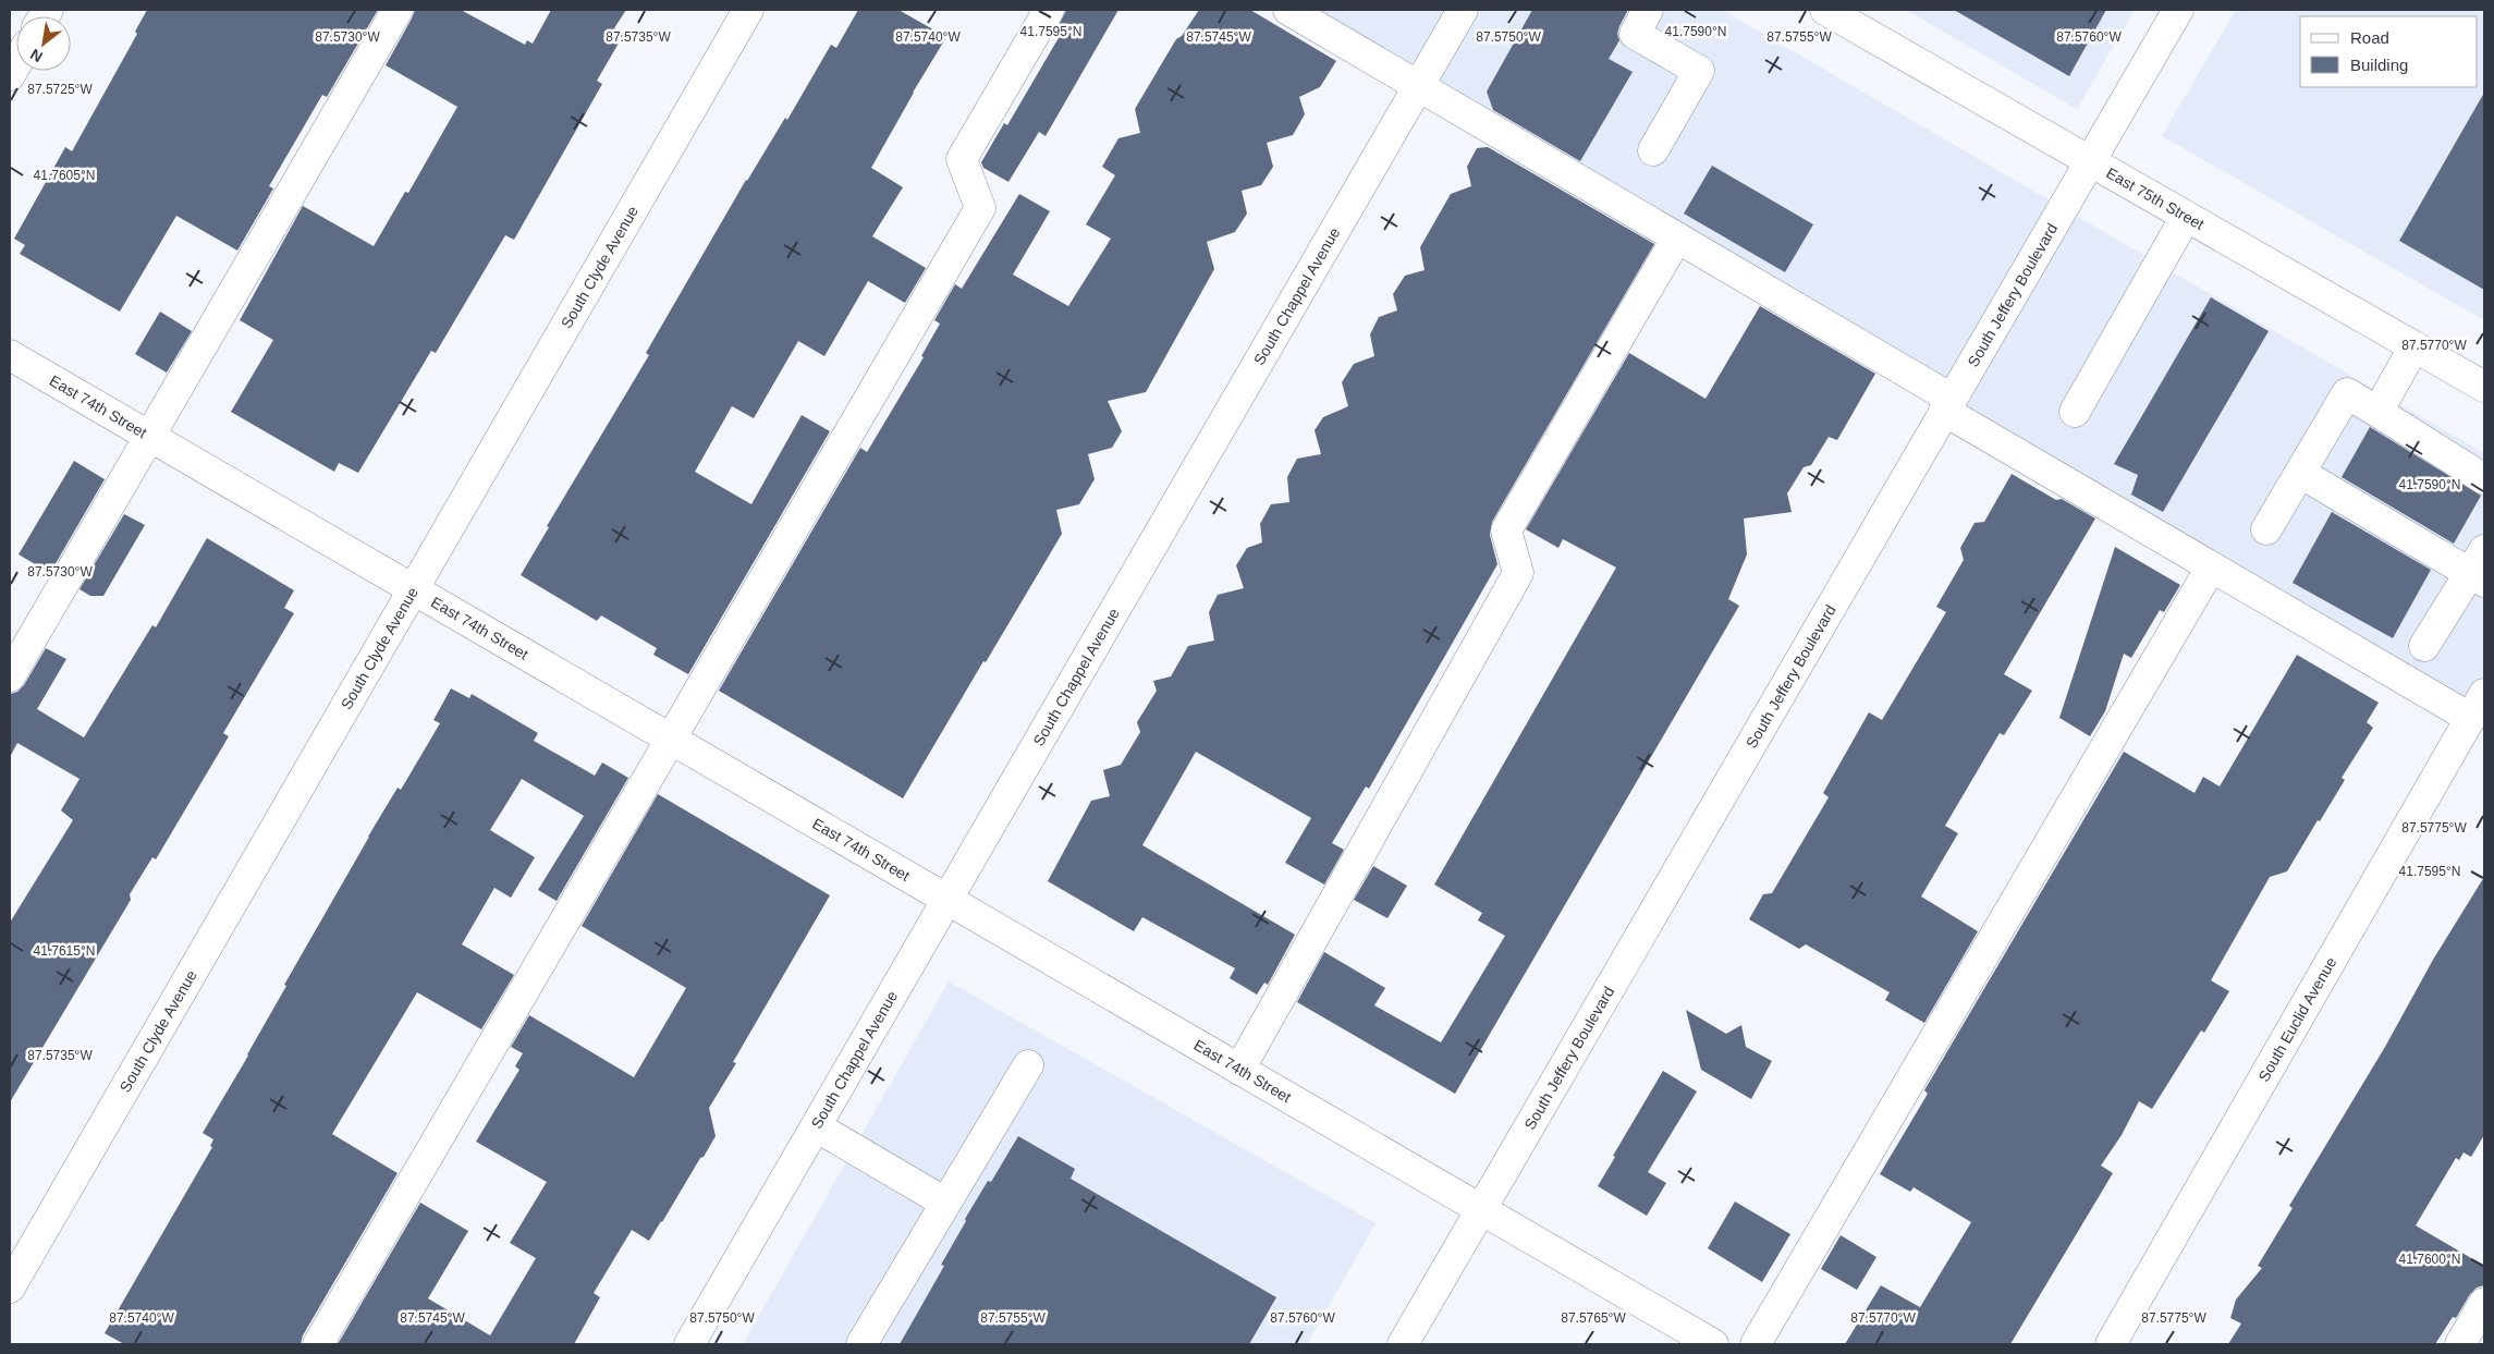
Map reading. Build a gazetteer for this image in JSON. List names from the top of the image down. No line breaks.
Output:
{"streets":{"street":["East 75th Street","South Clyde Avenue","South Chappel Avenue","South Jeffery Boulevard","East 74th Street","South Euclid Avenue"]},"crossings":[["East 75th Street","South Jeffery Boulevard"],["South Clyde Avenue","East 74th Street"],["South Chappel Avenue","East 74th Street"],["South Jeffery Boulevard","East 74th Street"]],"legend":["Road","Building"],"north":"bottom left","coordinates":["41.7595°N","41.7590°N","87.5730°W","87.5740°W","87.5745°W","87.5750°W","87.5755°W","87.5760°W","87.5735°W","87.5725°W","41.7605°N","87.5770°W","87.5775°W","41.7615°N","41.7600°N","87.5765°W"]}
